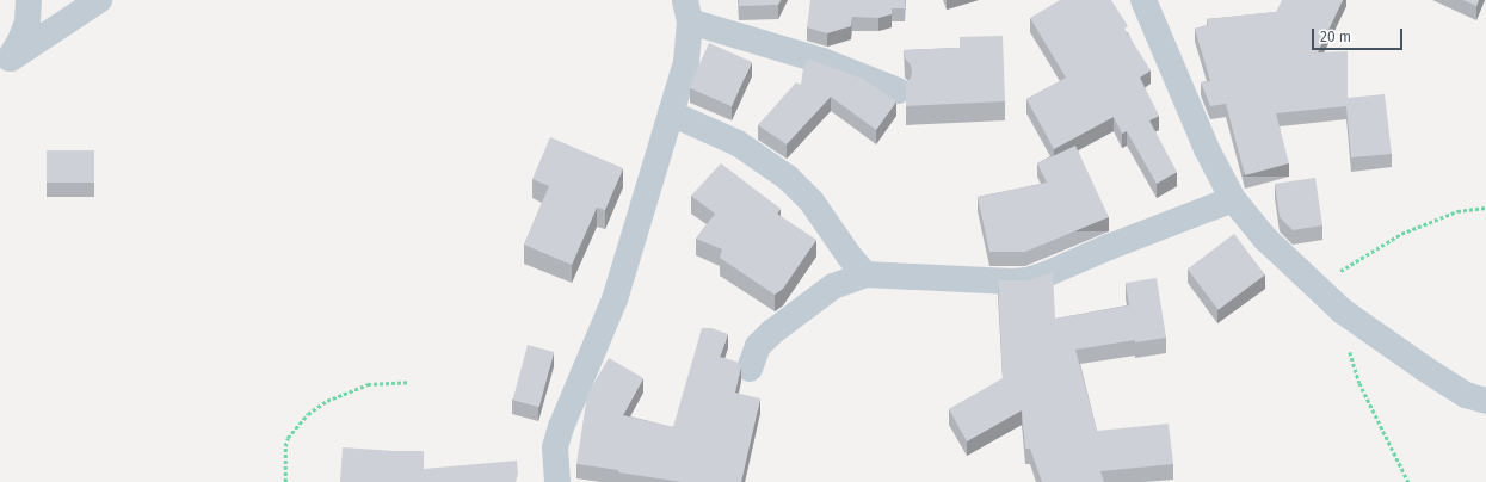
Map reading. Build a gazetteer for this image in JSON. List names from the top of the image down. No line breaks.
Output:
{"scale_bar":"20 m"}
